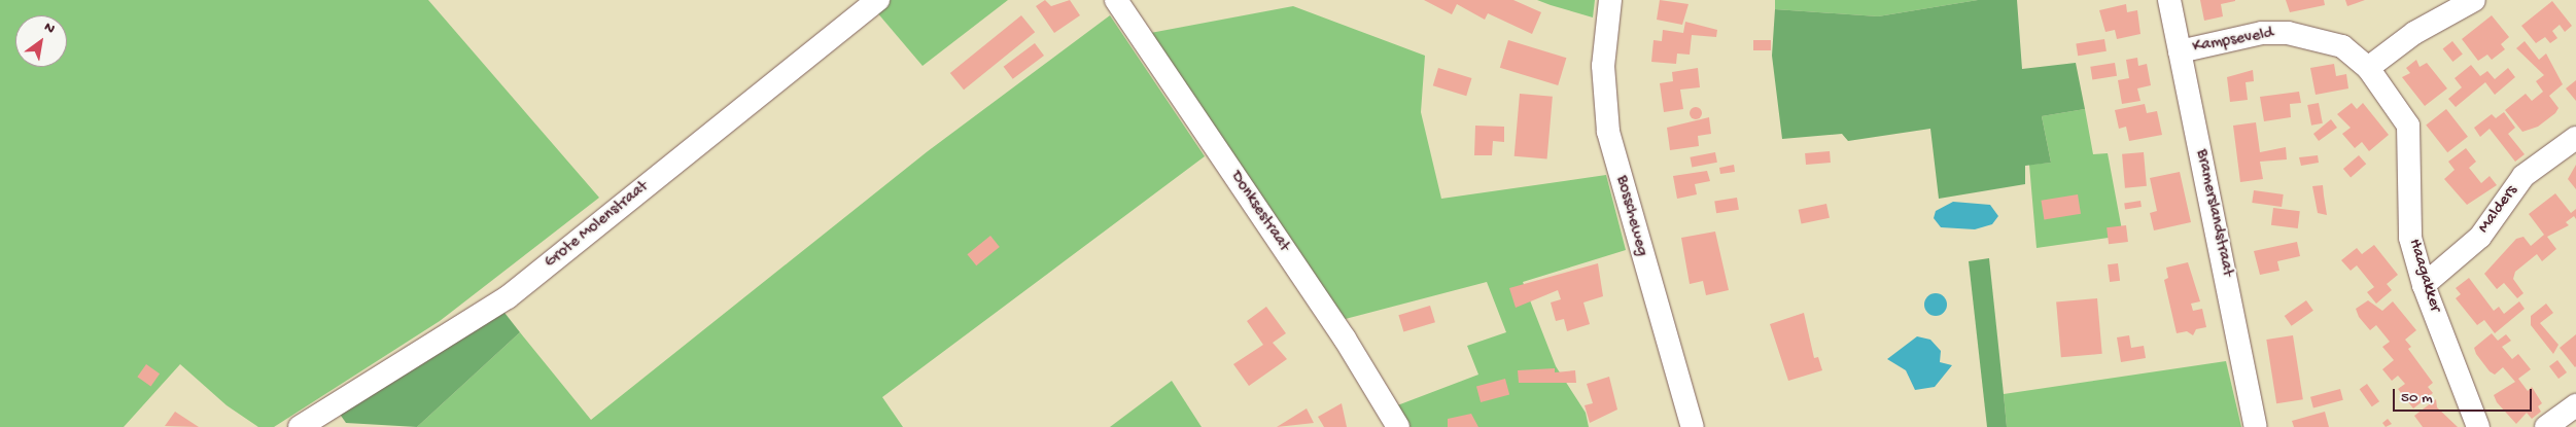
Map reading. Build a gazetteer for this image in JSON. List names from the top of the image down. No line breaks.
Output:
{"streets":{"street":["Kampseveld","Malders","Donksestraat","Bramerslandstraat","Bosscheweg","Grote Molenstraat","Haagakker"]},"crossings":[["Kampseveld","Bramerslandstraat"],["Kampseveld","Haagakker"],["Malders","Haagakker"]],"scale_bar":"50 m","north":"top right"}
